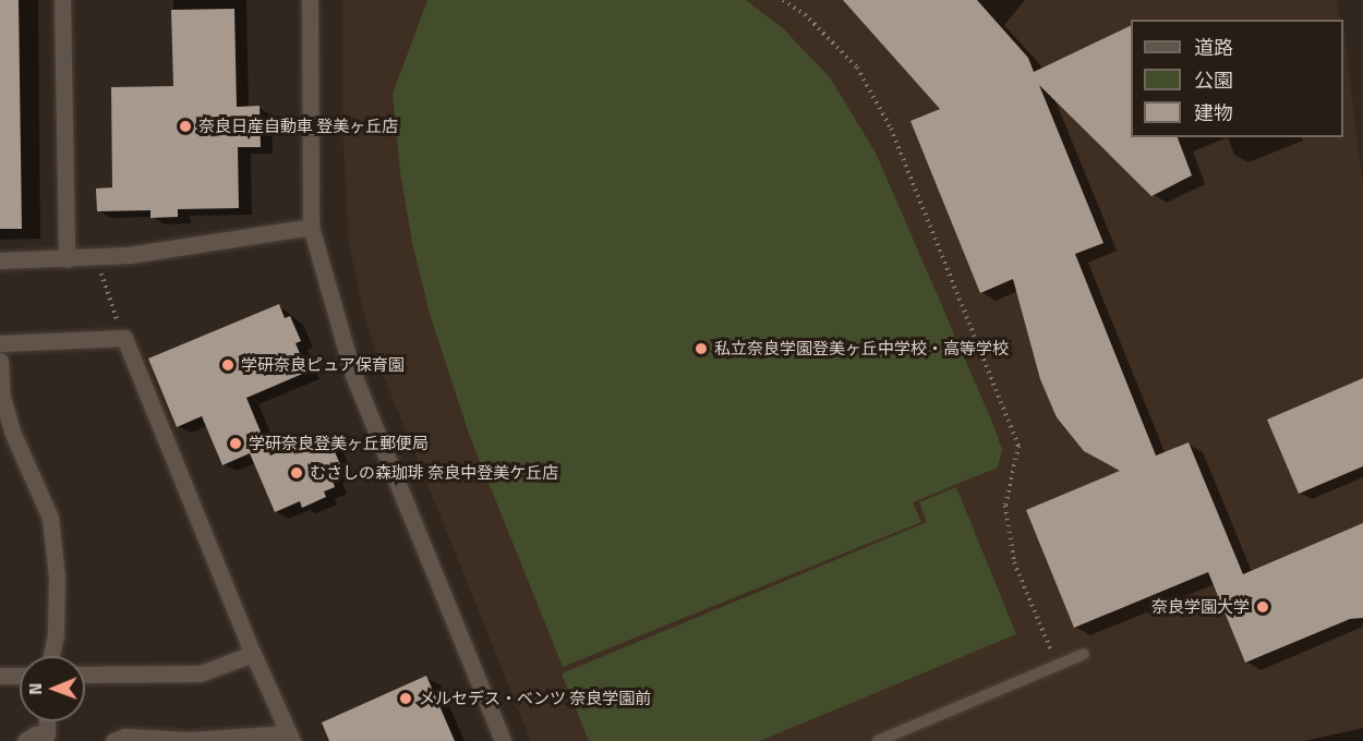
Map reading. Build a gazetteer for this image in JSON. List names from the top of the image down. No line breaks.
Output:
{"places":["奈良日産自動車 登美ヶ丘店","私立奈良学園登美ヶ丘中学校・高等学校","学研奈良ピュア保育園","学研奈良登美ヶ丘郵便局","むさしの森珈琲 奈良中登美ケ丘店","奈良学園大学","メルセデス・ベンツ 奈良学園前"],"legend":["道路","公園","建物"],"north":"left"}
